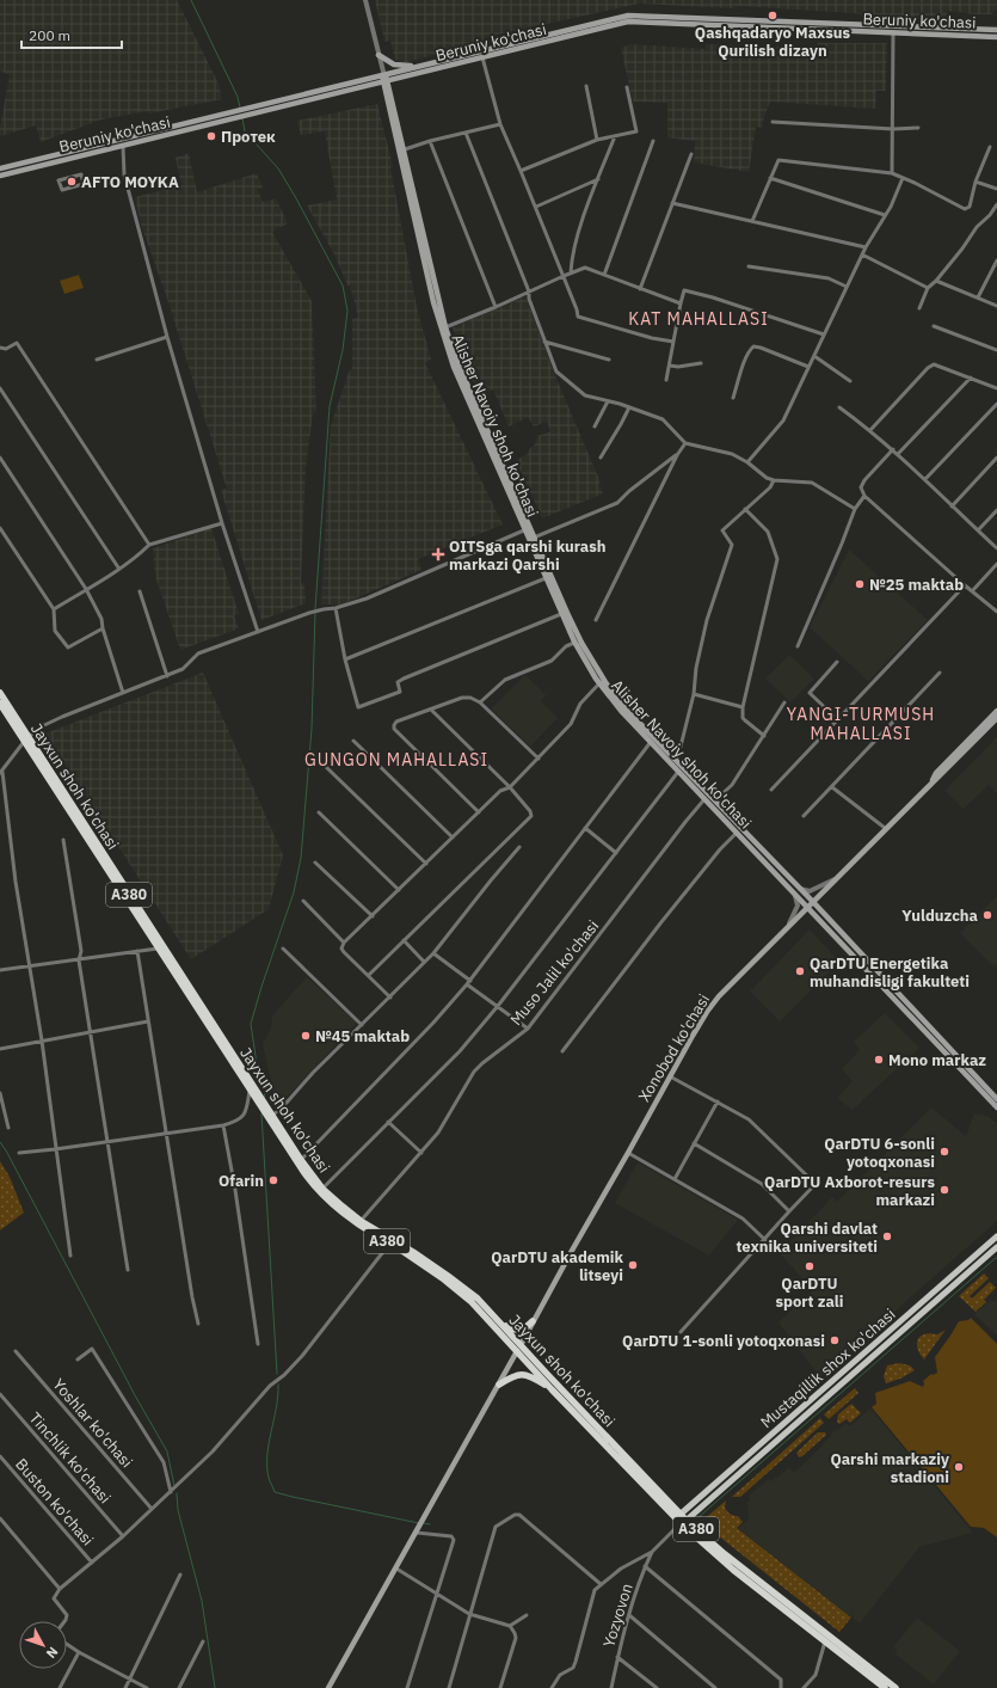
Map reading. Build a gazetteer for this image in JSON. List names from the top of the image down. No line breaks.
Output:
{"streets":{"highway":["Jayxun shoh ko'chasi","A380"],"main road":["Beruniy ko'chasi","Alisher Navoiy shoh ko'chasi","Xonobod ko'chasi","Mustaqillik shox ko'chasi"],"street":["Muso Jalil ko'chasi","Yoshlar ko'chasi","Tinchlik ko'chasi","Buston ko'chasi","Yozyovon"]},"crossings":[["Beruniy ko'chasi","Alisher Navoiy shoh ko'chasi"],["Alisher Navoiy shoh ko'chasi","Muso Jalil ko'chasi"],["Alisher Navoiy shoh ko'chasi","Xonobod ko'chasi"],["Jayxun shoh ko'chasi","Muso Jalil ko'chasi"],["Jayxun shoh ko'chasi","Xonobod ko'chasi"],["Jayxun shoh ko'chasi","Mustaqillik shox ko'chasi"]],"districts":["KAT MAHALLASI","YANGI-TURMUSH MAHALLASI","GUNGON MAHALLASI"],"places":{"other":["Qashqadaryo Maxsus Qurilish dizayn","Протек","AFTO MOYKA","№25 maktab","Yulduzcha","QarDTU Energetika muhandisligi fakulteti","№45 maktab","Mono markaz","QarDTU 6-sonli yotoqxonasi","Ofarin","QarDTU Axborot-resurs markazi","Qarshi davlat texnika universiteti","QarDTU akademik litseyi","QarDTU sport zali","QarDTU 1-sonli yotoqxonasi","Qarshi markaziy stadioni"],"health":["OITSga qarshi kurash markazi Qarshi"]},"scale_bar":"200 m","north":"bottom right"}
